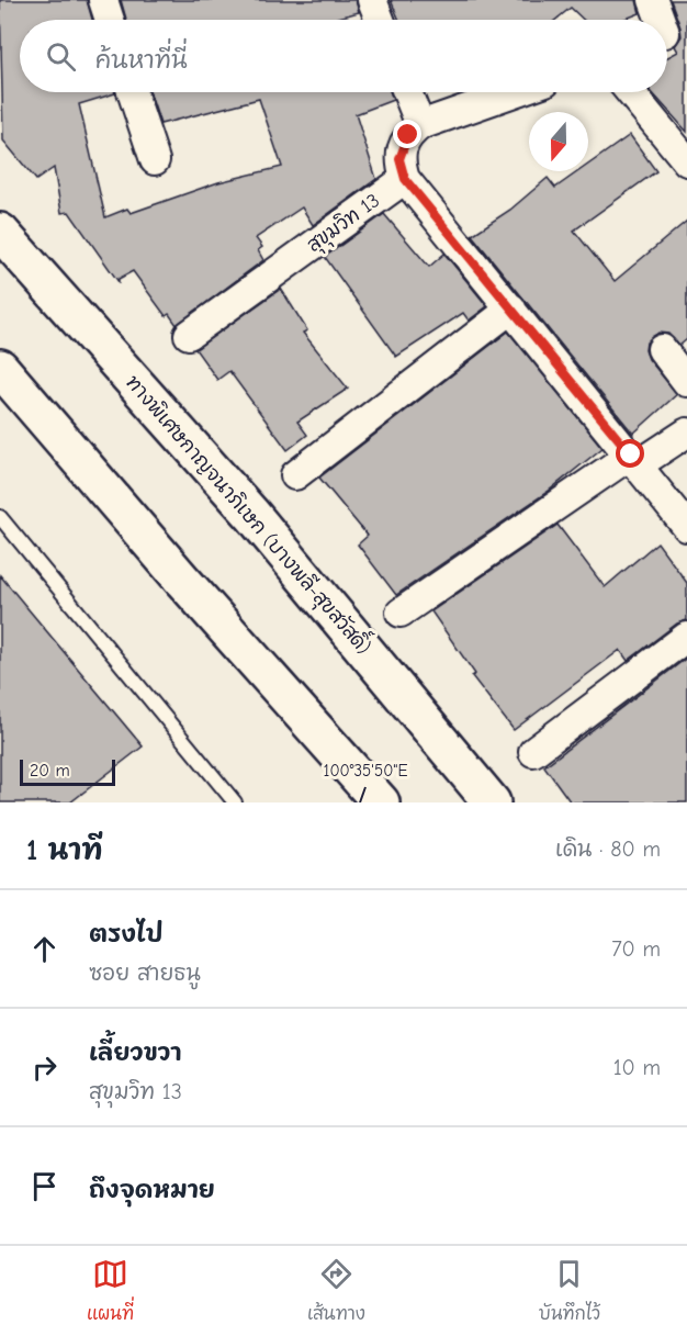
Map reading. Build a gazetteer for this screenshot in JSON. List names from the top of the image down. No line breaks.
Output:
{"streets":{"highway":["ทางพิเศษกาญจนาภิเษก (บางพลี-สุขสวัสดิ์)"],"street":["สุขุมวิท 13"]},"scale_bar":"20 m","north":"bottom","page":{"search":"ค้นหาที่นี่","scale":"20 m","heading":["1 นาที","เดิน · 80 m"],"list":[["ตรงไป","ซอย สายธนู","70 m"],["เลี้ยวขวา","สุขุมวิท 13","10 m"],"ถึงจุดหมาย"],"nav":["แผนที่","เส้นทาง","บันทึกไว้"]},"coordinates":["100°35'50\"E"]}
